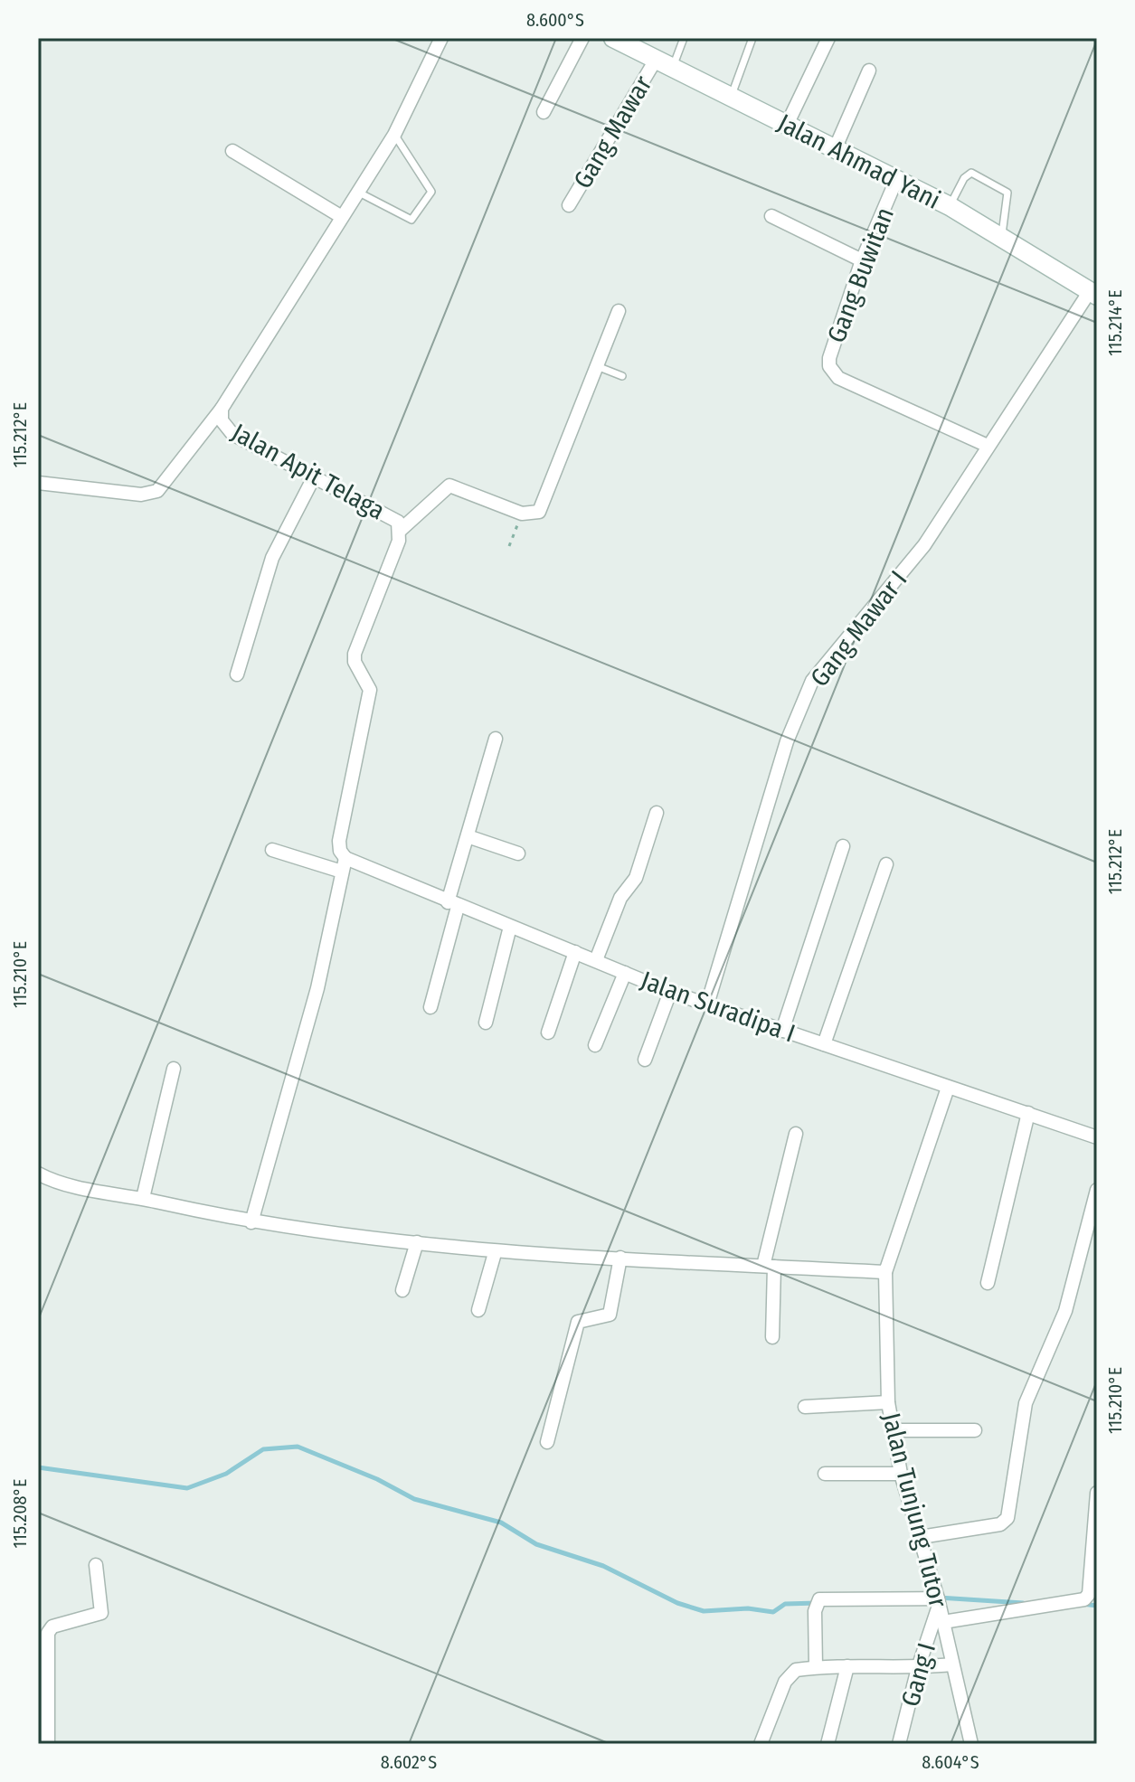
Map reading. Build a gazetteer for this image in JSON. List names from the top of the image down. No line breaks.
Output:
{"streets":{"main road":["Jalan Ahmad Yani"],"street":["Gang Mawar","Gang Buwitan","Jalan Apit Telaga","Gang Mawar I","Jalan Suradipa I","Jalan Tunjung Tutor","Gang I"]},"crossings":[["Gang Mawar","Jalan Ahmad Yani"],["Jalan Ahmad Yani","Gang Buwitan"],["Jalan Ahmad Yani","Gang Mawar I"],["Gang Buwitan","Gang Mawar I"],["Jalan Apit Telaga","Jalan Suradipa I"],["Gang Mawar I","Jalan Suradipa I"],["Jalan Suradipa I","Jalan Tunjung Tutor"],["Jalan Tunjung Tutor","Gang I"]],"coordinates":["8.600°S","115.214°E","115.212°E","115.210°E","115.208°E","8.602°S","8.604°S"]}
